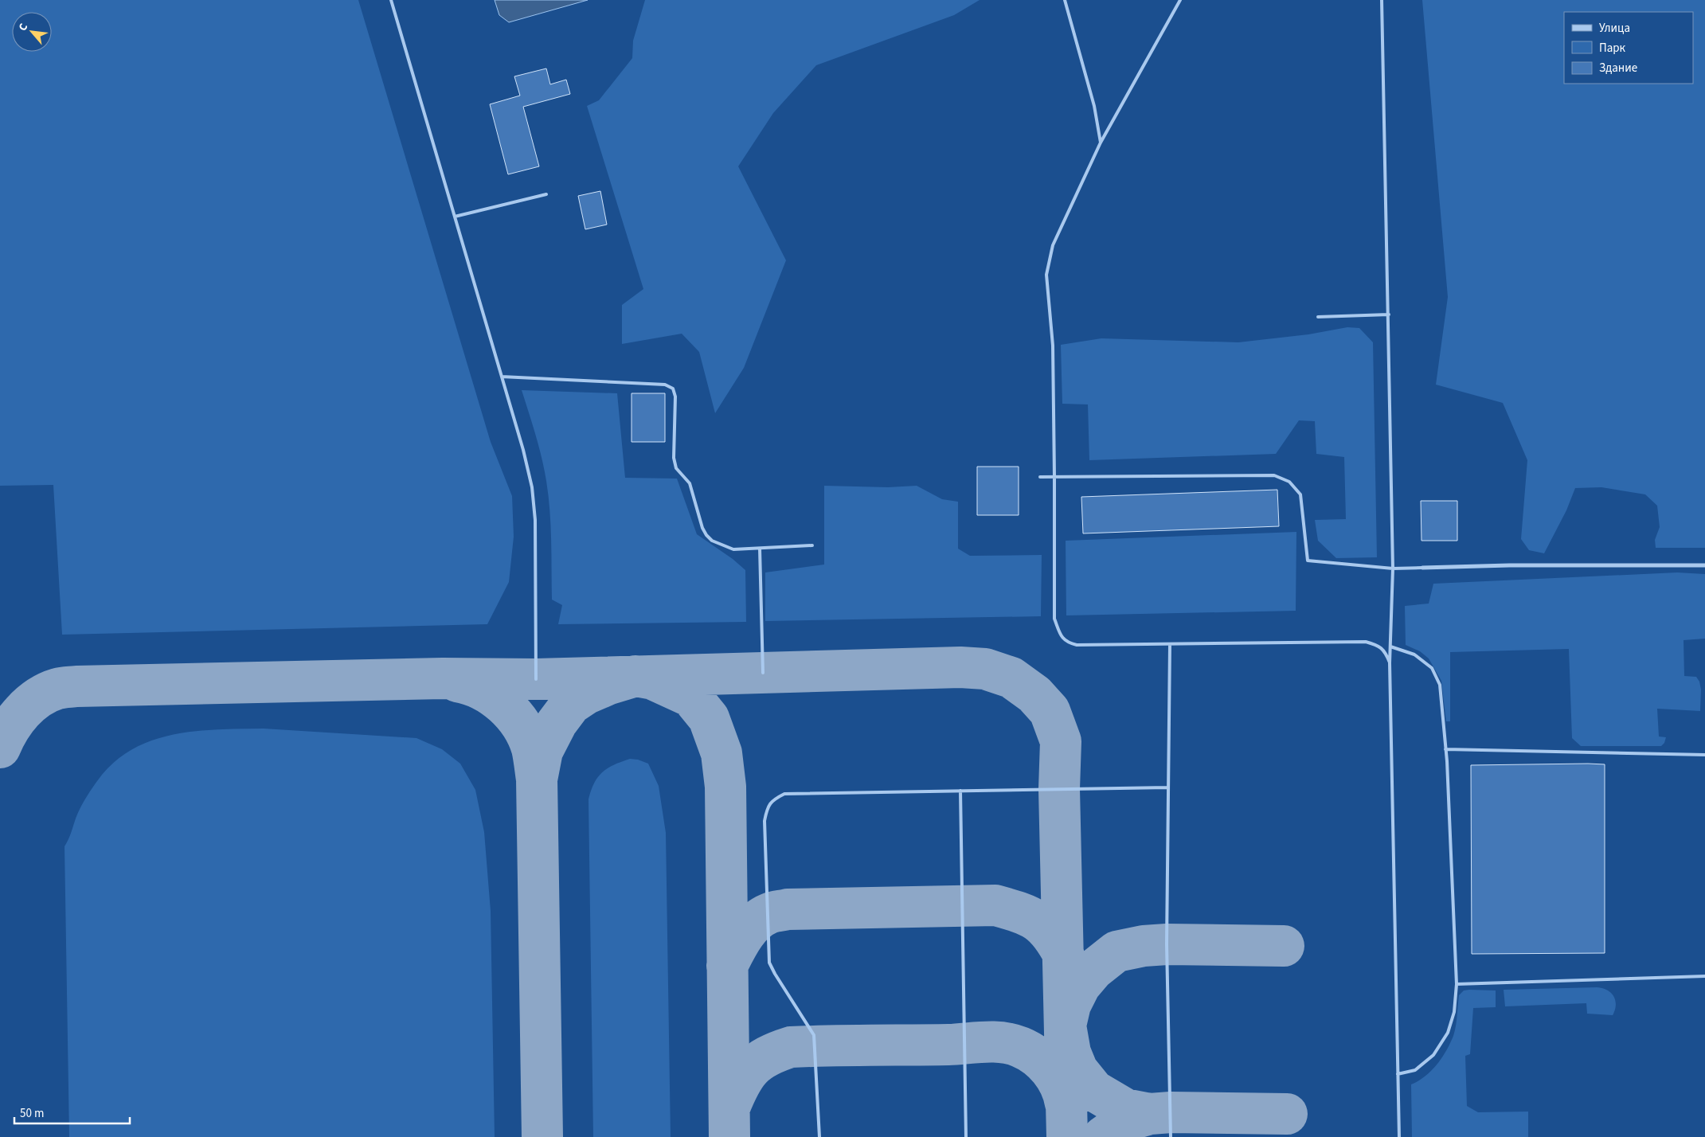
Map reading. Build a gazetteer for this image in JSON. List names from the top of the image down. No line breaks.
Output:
{"legend":["Улица","Парк","Здание"],"scale_bar":"50 m","north":"top left"}
